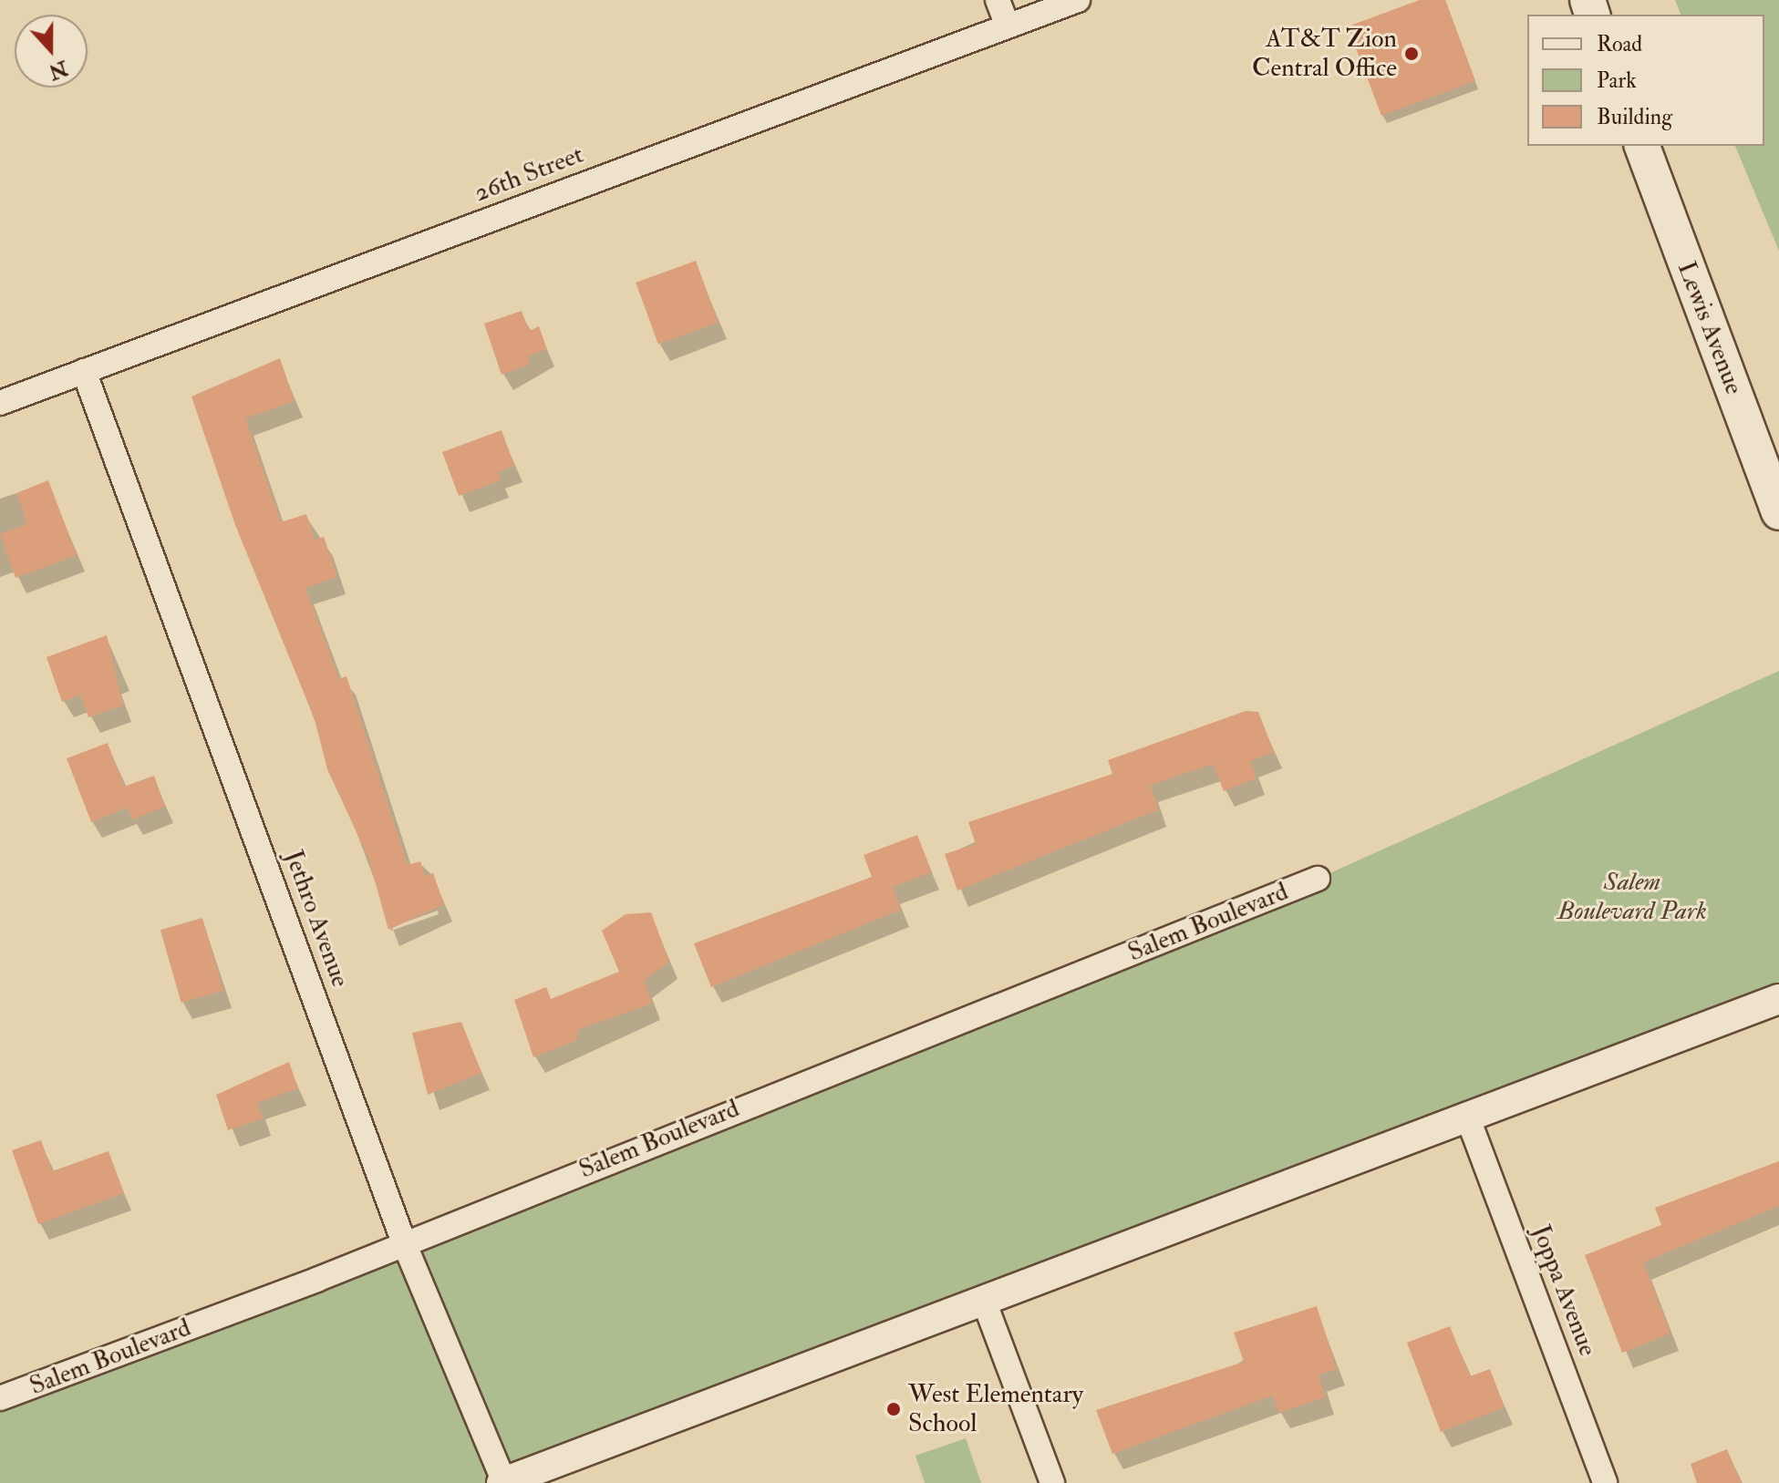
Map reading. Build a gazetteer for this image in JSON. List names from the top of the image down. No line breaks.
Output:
{"streets":{"main road":["Lewis Avenue"],"street":["26th Street","Jethro Avenue","Salem Boulevard","Joppa Avenue"]},"crossings":[["26th Street","Jethro Avenue"],["Jethro Avenue","Salem Boulevard"]],"parks":["Salem Boulevard Park"],"places":["AT&T Zion Central Office","West Elementary School"],"legend":["Road","Park","Building"],"north":"bottom"}
